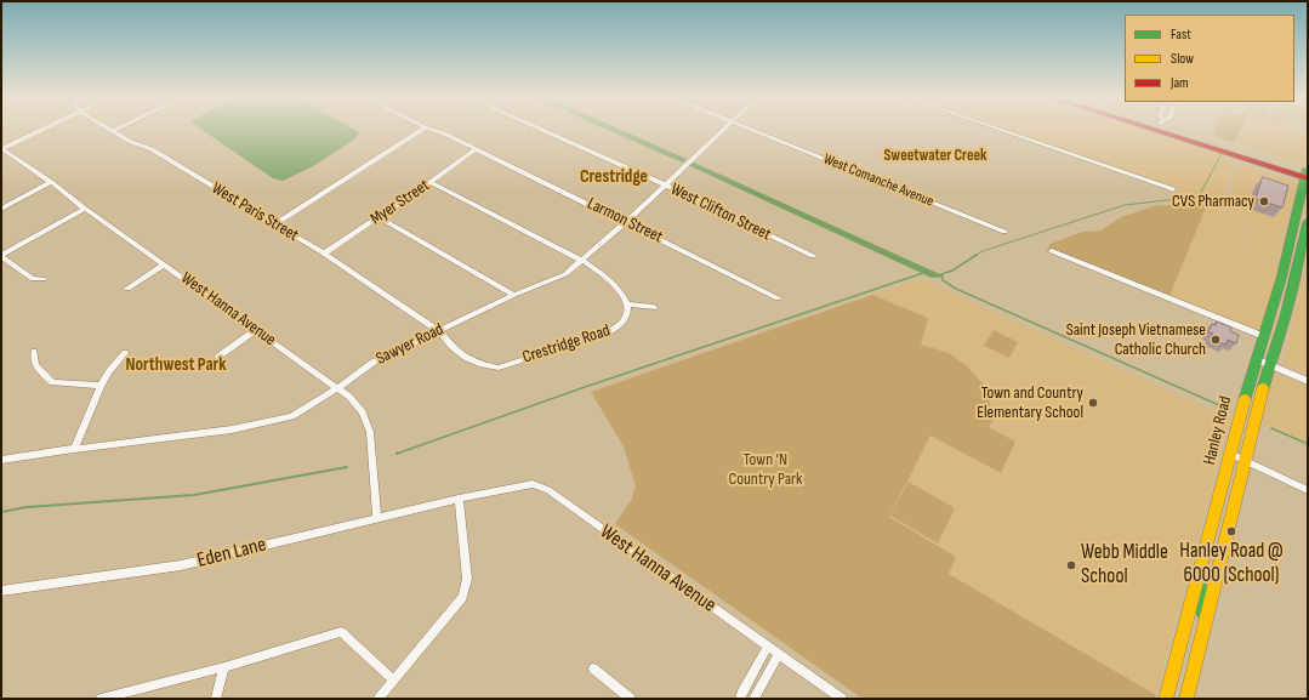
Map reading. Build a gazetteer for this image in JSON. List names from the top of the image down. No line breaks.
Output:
{"streets":{"main road":["Hanley Road"],"street":["West Comanche Avenue","Myer Street","West Paris Street","West Clifton Street","Larmon Street","West Hanna Avenue","Sawyer Road","Crestridge Road","Eden Lane"]},"crossings":[["Myer Street","West Paris Street"],["Myer Street","Larmon Street"],["West Paris Street","Sawyer Road"],["West Paris Street","Crestridge Road"],["West Clifton Street","Sawyer Road"],["Larmon Street","Sawyer Road"],["West Hanna Avenue","Sawyer Road"],["West Hanna Avenue","Eden Lane"],["Sawyer Road","Crestridge Road"]],"districts":["Sweetwater Creek","Crestridge","Northwest Park"],"parks":["Town ’N Country Park"],"places":["CVS Pharmacy","Saint Joseph Vietnamese Catholic Church","Town and Country Elementary School","Hanley Road @ 6000 (School)","Webb Middle School"],"legend":["Fast","Slow","Jam"]}
